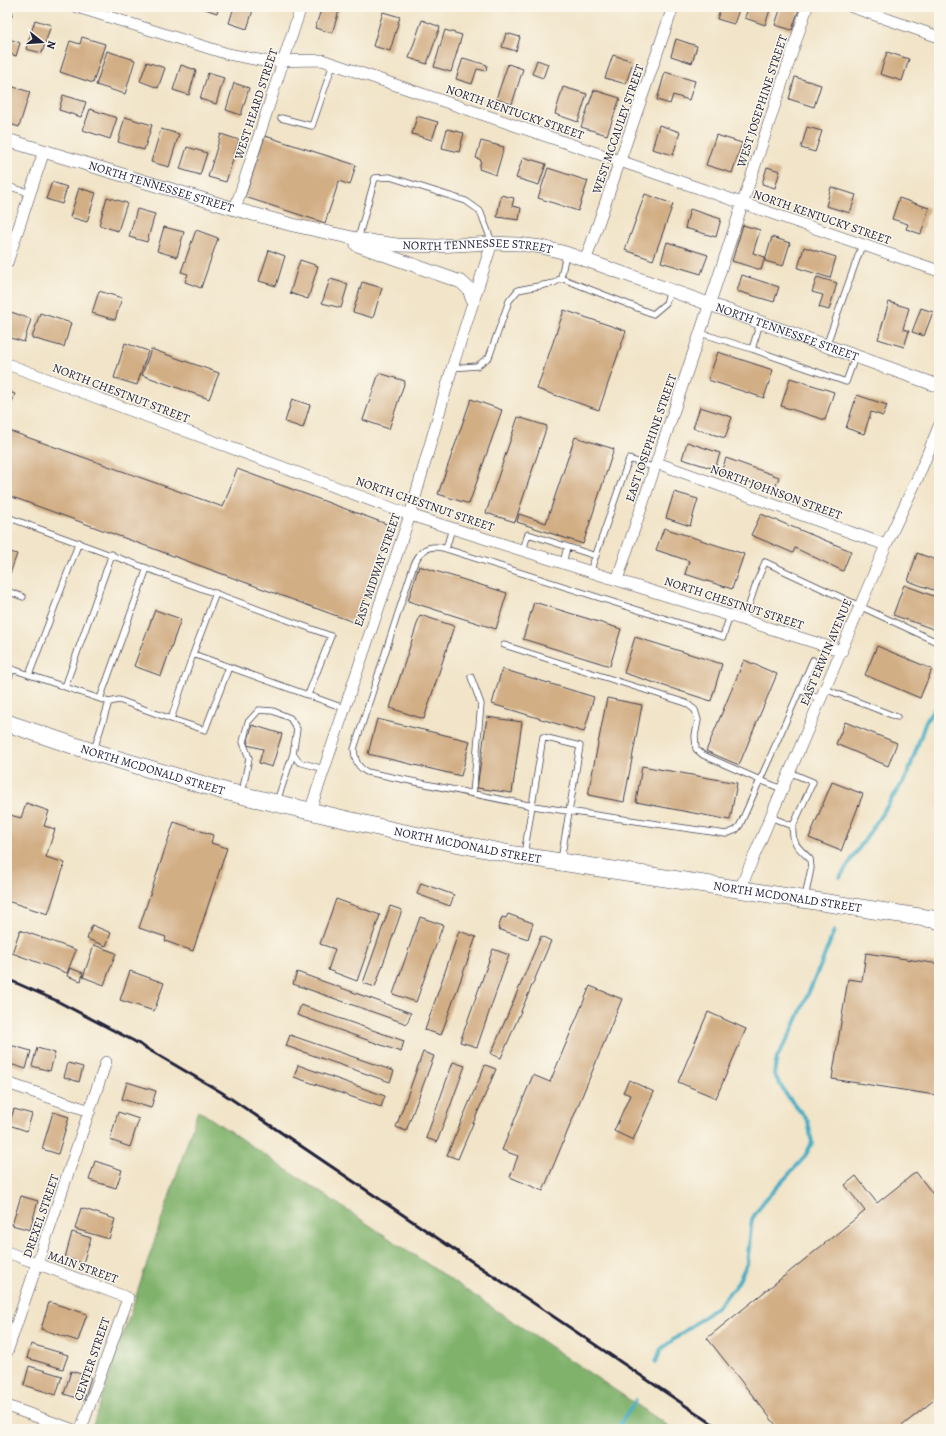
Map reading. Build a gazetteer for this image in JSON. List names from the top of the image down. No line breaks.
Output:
{"streets":{"main road":["NORTH MCDONALD STREET"],"street":["WEST JOSEPHINE STREET","WEST HEARD STREET","NORTH KENTUCKY STREET","WEST MCCAULEY STREET","NORTH TENNESSEE STREET","NORTH CHESTNUT STREET","EAST JOSEPHINE STREET","NORTH JOHNSON STREET","EAST MIDWAY STREET","EAST ERWIN AVENUE","DREXEL STREET","MAIN STREET","CENTER STREET"]},"crossings":[["WEST JOSEPHINE STREET","NORTH KENTUCKY STREET"],["WEST JOSEPHINE STREET","NORTH TENNESSEE STREET"],["WEST JOSEPHINE STREET","EAST JOSEPHINE STREET"],["WEST HEARD STREET","NORTH KENTUCKY STREET"],["WEST HEARD STREET","NORTH TENNESSEE STREET"],["NORTH KENTUCKY STREET","WEST MCCAULEY STREET"],["WEST MCCAULEY STREET","NORTH TENNESSEE STREET"],["NORTH TENNESSEE STREET","EAST JOSEPHINE STREET"],["NORTH TENNESSEE STREET","EAST MIDWAY STREET"],["NORTH CHESTNUT STREET","EAST JOSEPHINE STREET"],["NORTH CHESTNUT STREET","EAST MIDWAY STREET"],["NORTH CHESTNUT STREET","EAST ERWIN AVENUE"],["EAST JOSEPHINE STREET","NORTH JOHNSON STREET"],["NORTH JOHNSON STREET","EAST ERWIN AVENUE"],["EAST MIDWAY STREET","NORTH MCDONALD STREET"],["EAST ERWIN AVENUE","NORTH MCDONALD STREET"],["DREXEL STREET","MAIN STREET"],["MAIN STREET","CENTER STREET"]],"north":"right"}
